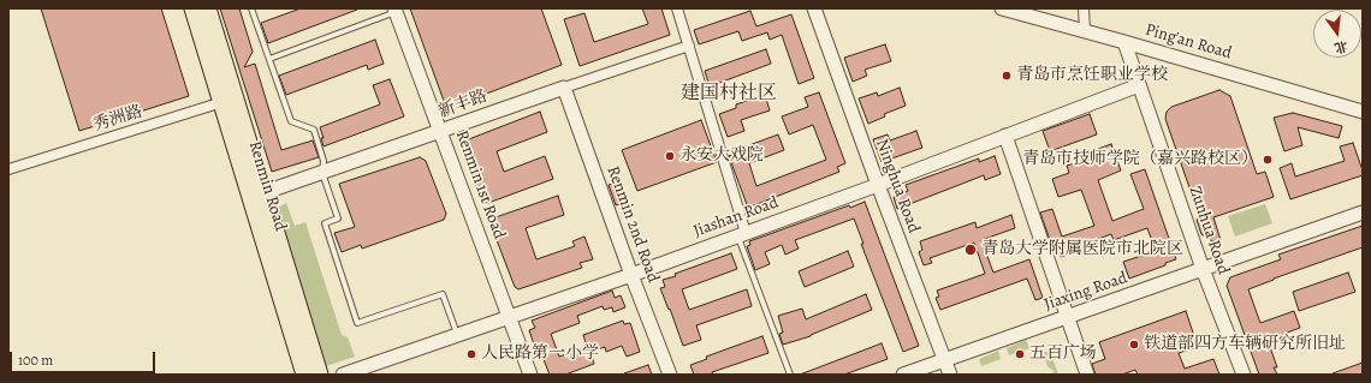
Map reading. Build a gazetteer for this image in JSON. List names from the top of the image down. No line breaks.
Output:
{"streets":{"main road":["Renmin Road"],"street":["Ping'an Road","新丰路","秀洲路","Renmin 1st Road","Ninghua Road","Jiashan Road","Renmin 2nd Road","Zunhua Road","Jiaxing Road"]},"crossings":[["Ping'an Road","Zunhua Road"],["新丰路","Renmin 1st Road"],["新丰路","Renmin Road"],["新丰路","Renmin 2nd Road"],["秀洲路","Renmin Road"],["Renmin 1st Road","Jiashan Road"],["Ninghua Road","Jiashan Road"],["Ninghua Road","Jiaxing Road"],["Jiashan Road","Renmin 2nd Road"],["Jiashan Road","Zunhua Road"],["Zunhua Road","Jiaxing Road"]],"districts":["建国村社区"],"places":["青岛市烹饪职业学校","永安大戏院","青岛市技师学院（嘉兴路校区）","青岛大学附属医院市北院区","铁道部四方车辆研究所旧址","人民路第一小学","五百广场"],"scale_bar":"100 m","north":"bottom"}
